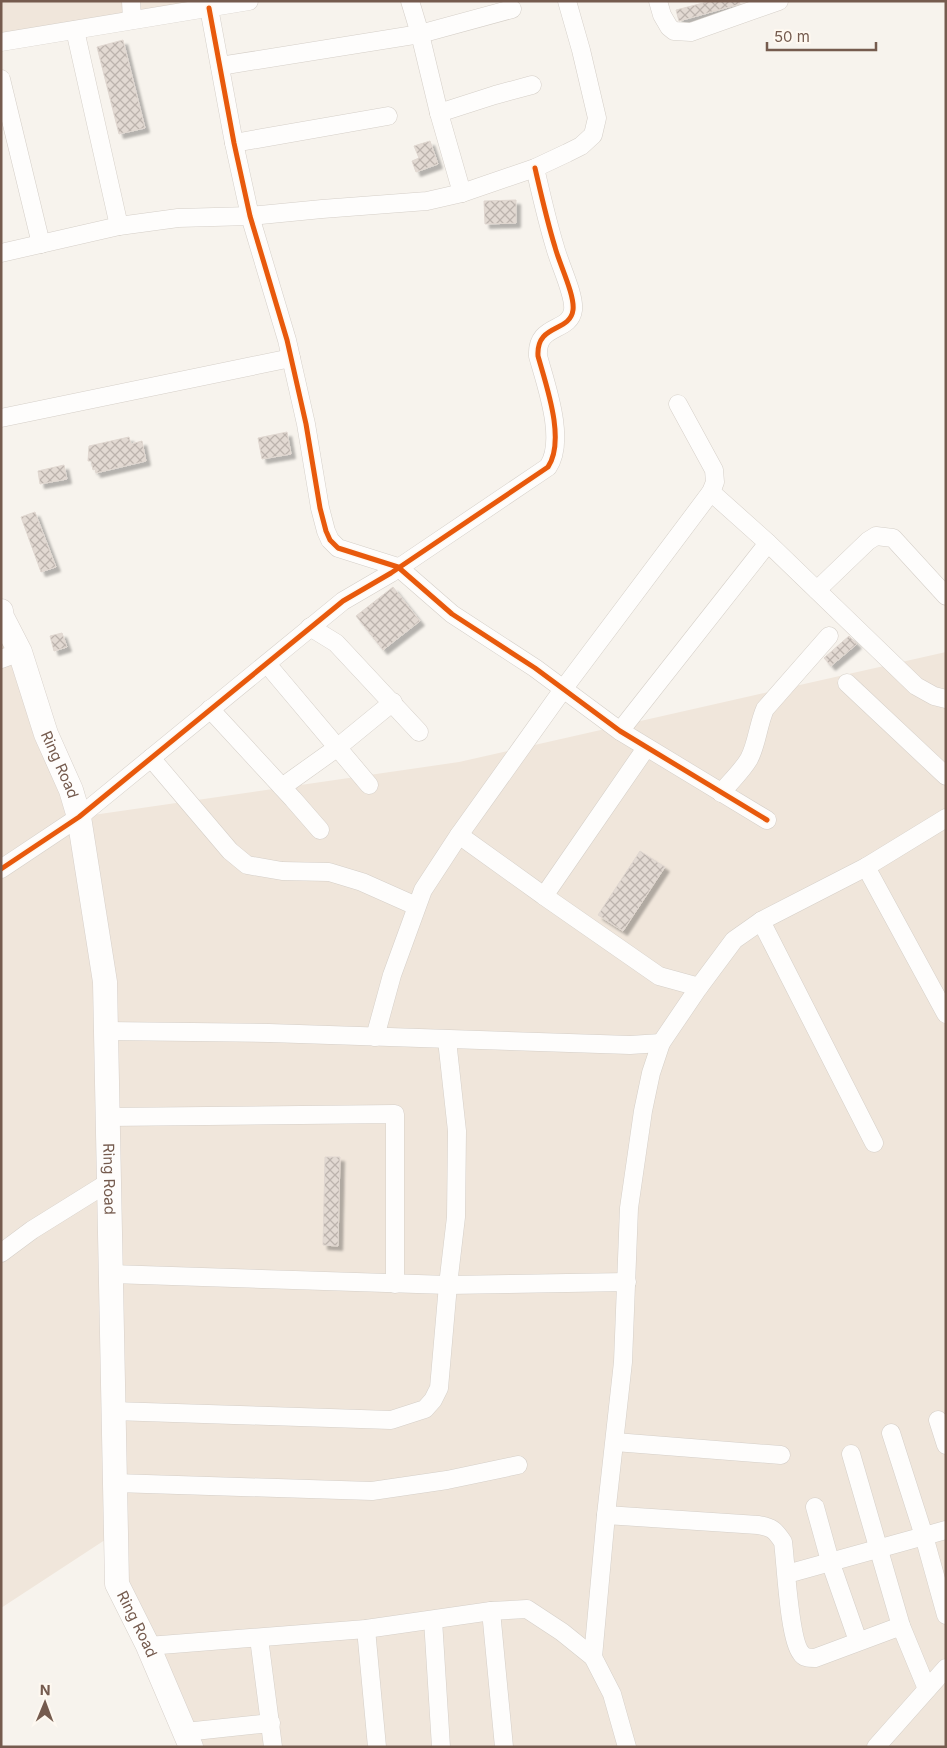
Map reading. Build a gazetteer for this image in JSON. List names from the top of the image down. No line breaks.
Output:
{"streets":{"main road":["Ring Road"]},"scale_bar":"50 m","north":"top"}
